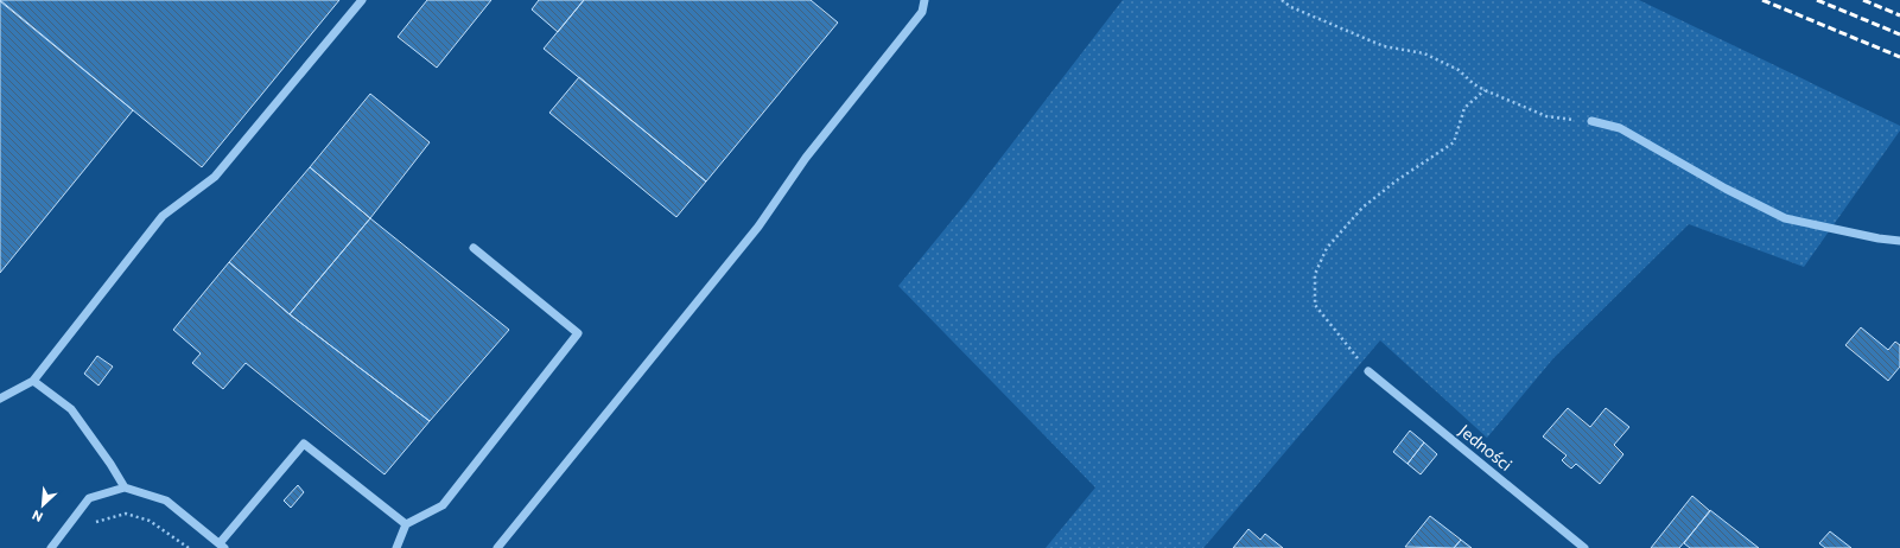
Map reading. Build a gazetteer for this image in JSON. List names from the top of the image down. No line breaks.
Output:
{"streets":{"street":["Jedności"]},"north":"bottom left"}
